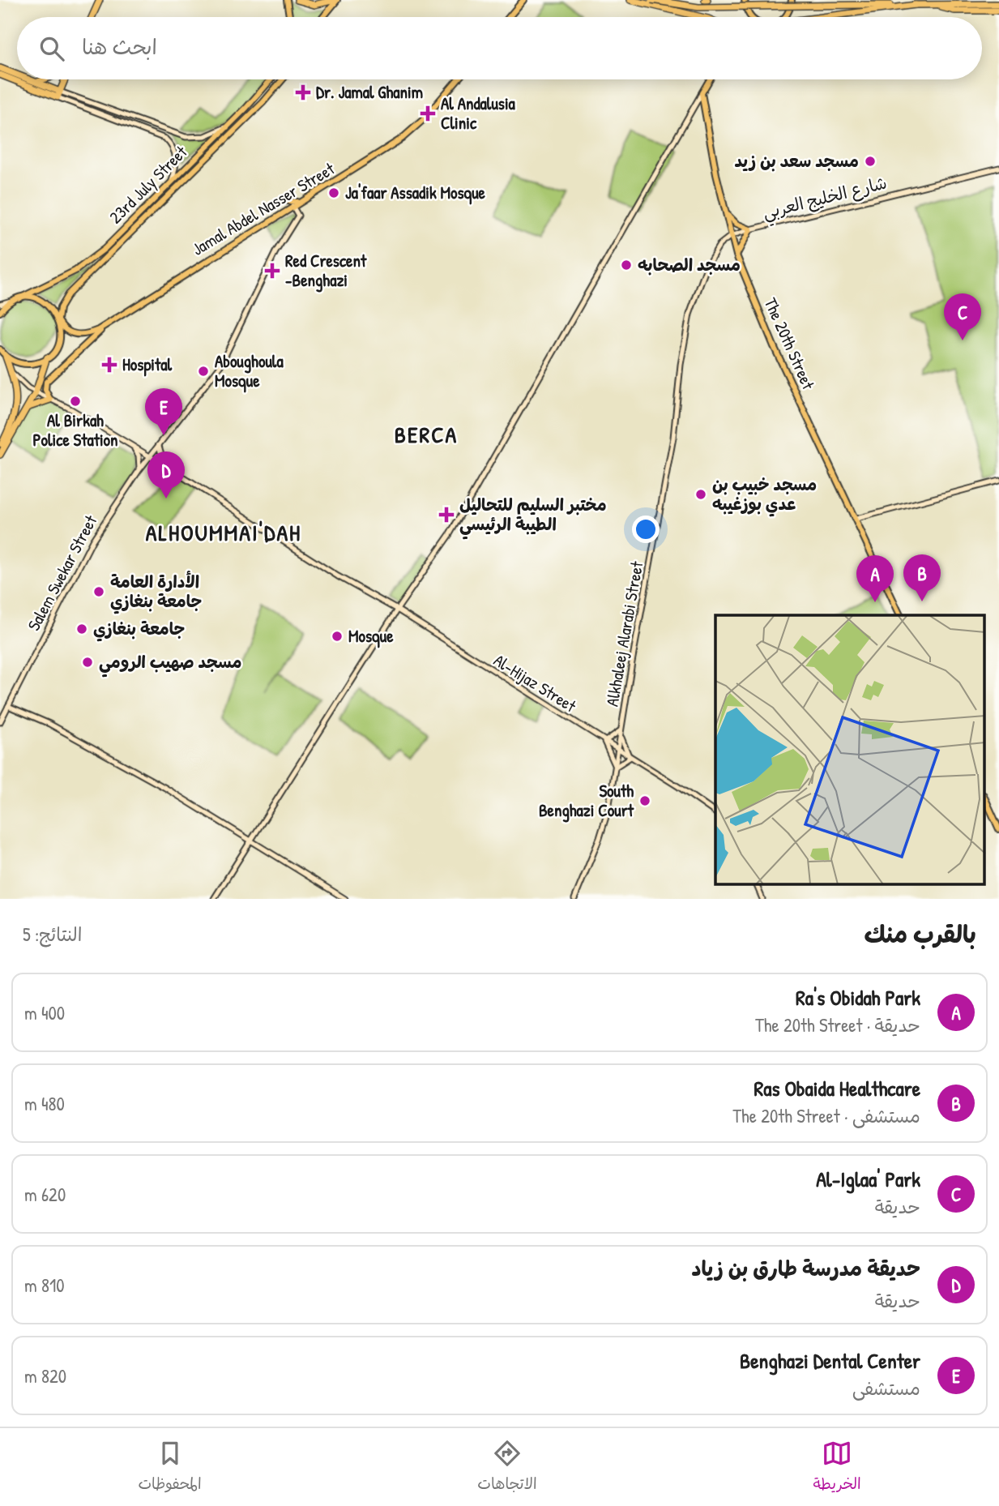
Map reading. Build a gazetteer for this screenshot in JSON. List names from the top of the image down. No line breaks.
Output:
{"streets":{"main road":["23rd July Street","شارع الخليج العربي","Jamal Abdel Nasser Street","The 20th Street","Salem Swekar Street","Alkhaleej Alarabi Street","Al-Hijaz Street"]},"crossings":[["23rd July Street","Jamal Abdel Nasser Street"],["شارع الخليج العربي","The 20th Street"],["شارع الخليج العربي","Alkhaleej Alarabi Street"],["Jamal Abdel Nasser Street","Salem Swekar Street"],["Salem Swekar Street","Al-Hijaz Street"],["Alkhaleej Alarabi Street","Al-Hijaz Street"]],"districts":["BERCA","ALHOUMMAI'DAH"],"places":{"health":["Dr. Jamal Ghanim","Al Andalusia Clinic","Red Crescent -Benghazi","Hospital","مختبر السليم للتحاليل الطيبة الرئيسي"],"other":["مسجد سعد بن زيد","Ja'faar Assadik Mosque","مسجد الصحابه","Aboughoula Mosque","Al Birkah Police Station","مسجد خبيب بن عدي بوزغيبه","الأدارة العامة جامعة بنغازي","جامعة بنغازي","Mosque","مسجد صهيب الرومي","South Benghazi Court"]},"page":{"search":"ابحث هنا","pins":["C","E","D","B","A"],"heading":["بالقرب منك","النتائج: 5"],"list":[{"mark":"A","name":"Ra's Obidah Park","note":"حديقة · The 20th Street","value":"400 m"},{"mark":"B","name":"Ras Obaida Healthcare","note":"مستشفى · The 20th Street","value":"480 m"},{"mark":"C","name":"Al-Iglaa' Park","note":"حديقة","value":"620 m"},{"mark":"D","name":"حديقة مدرسة طارق بن زياد","note":"حديقة","value":"810 m"},{"mark":"E","name":"Benghazi Dental Center","note":"مستشفى","value":"820 m"}],"nav":["الخريطة","الاتجاهات","المحفوظات"]}}
